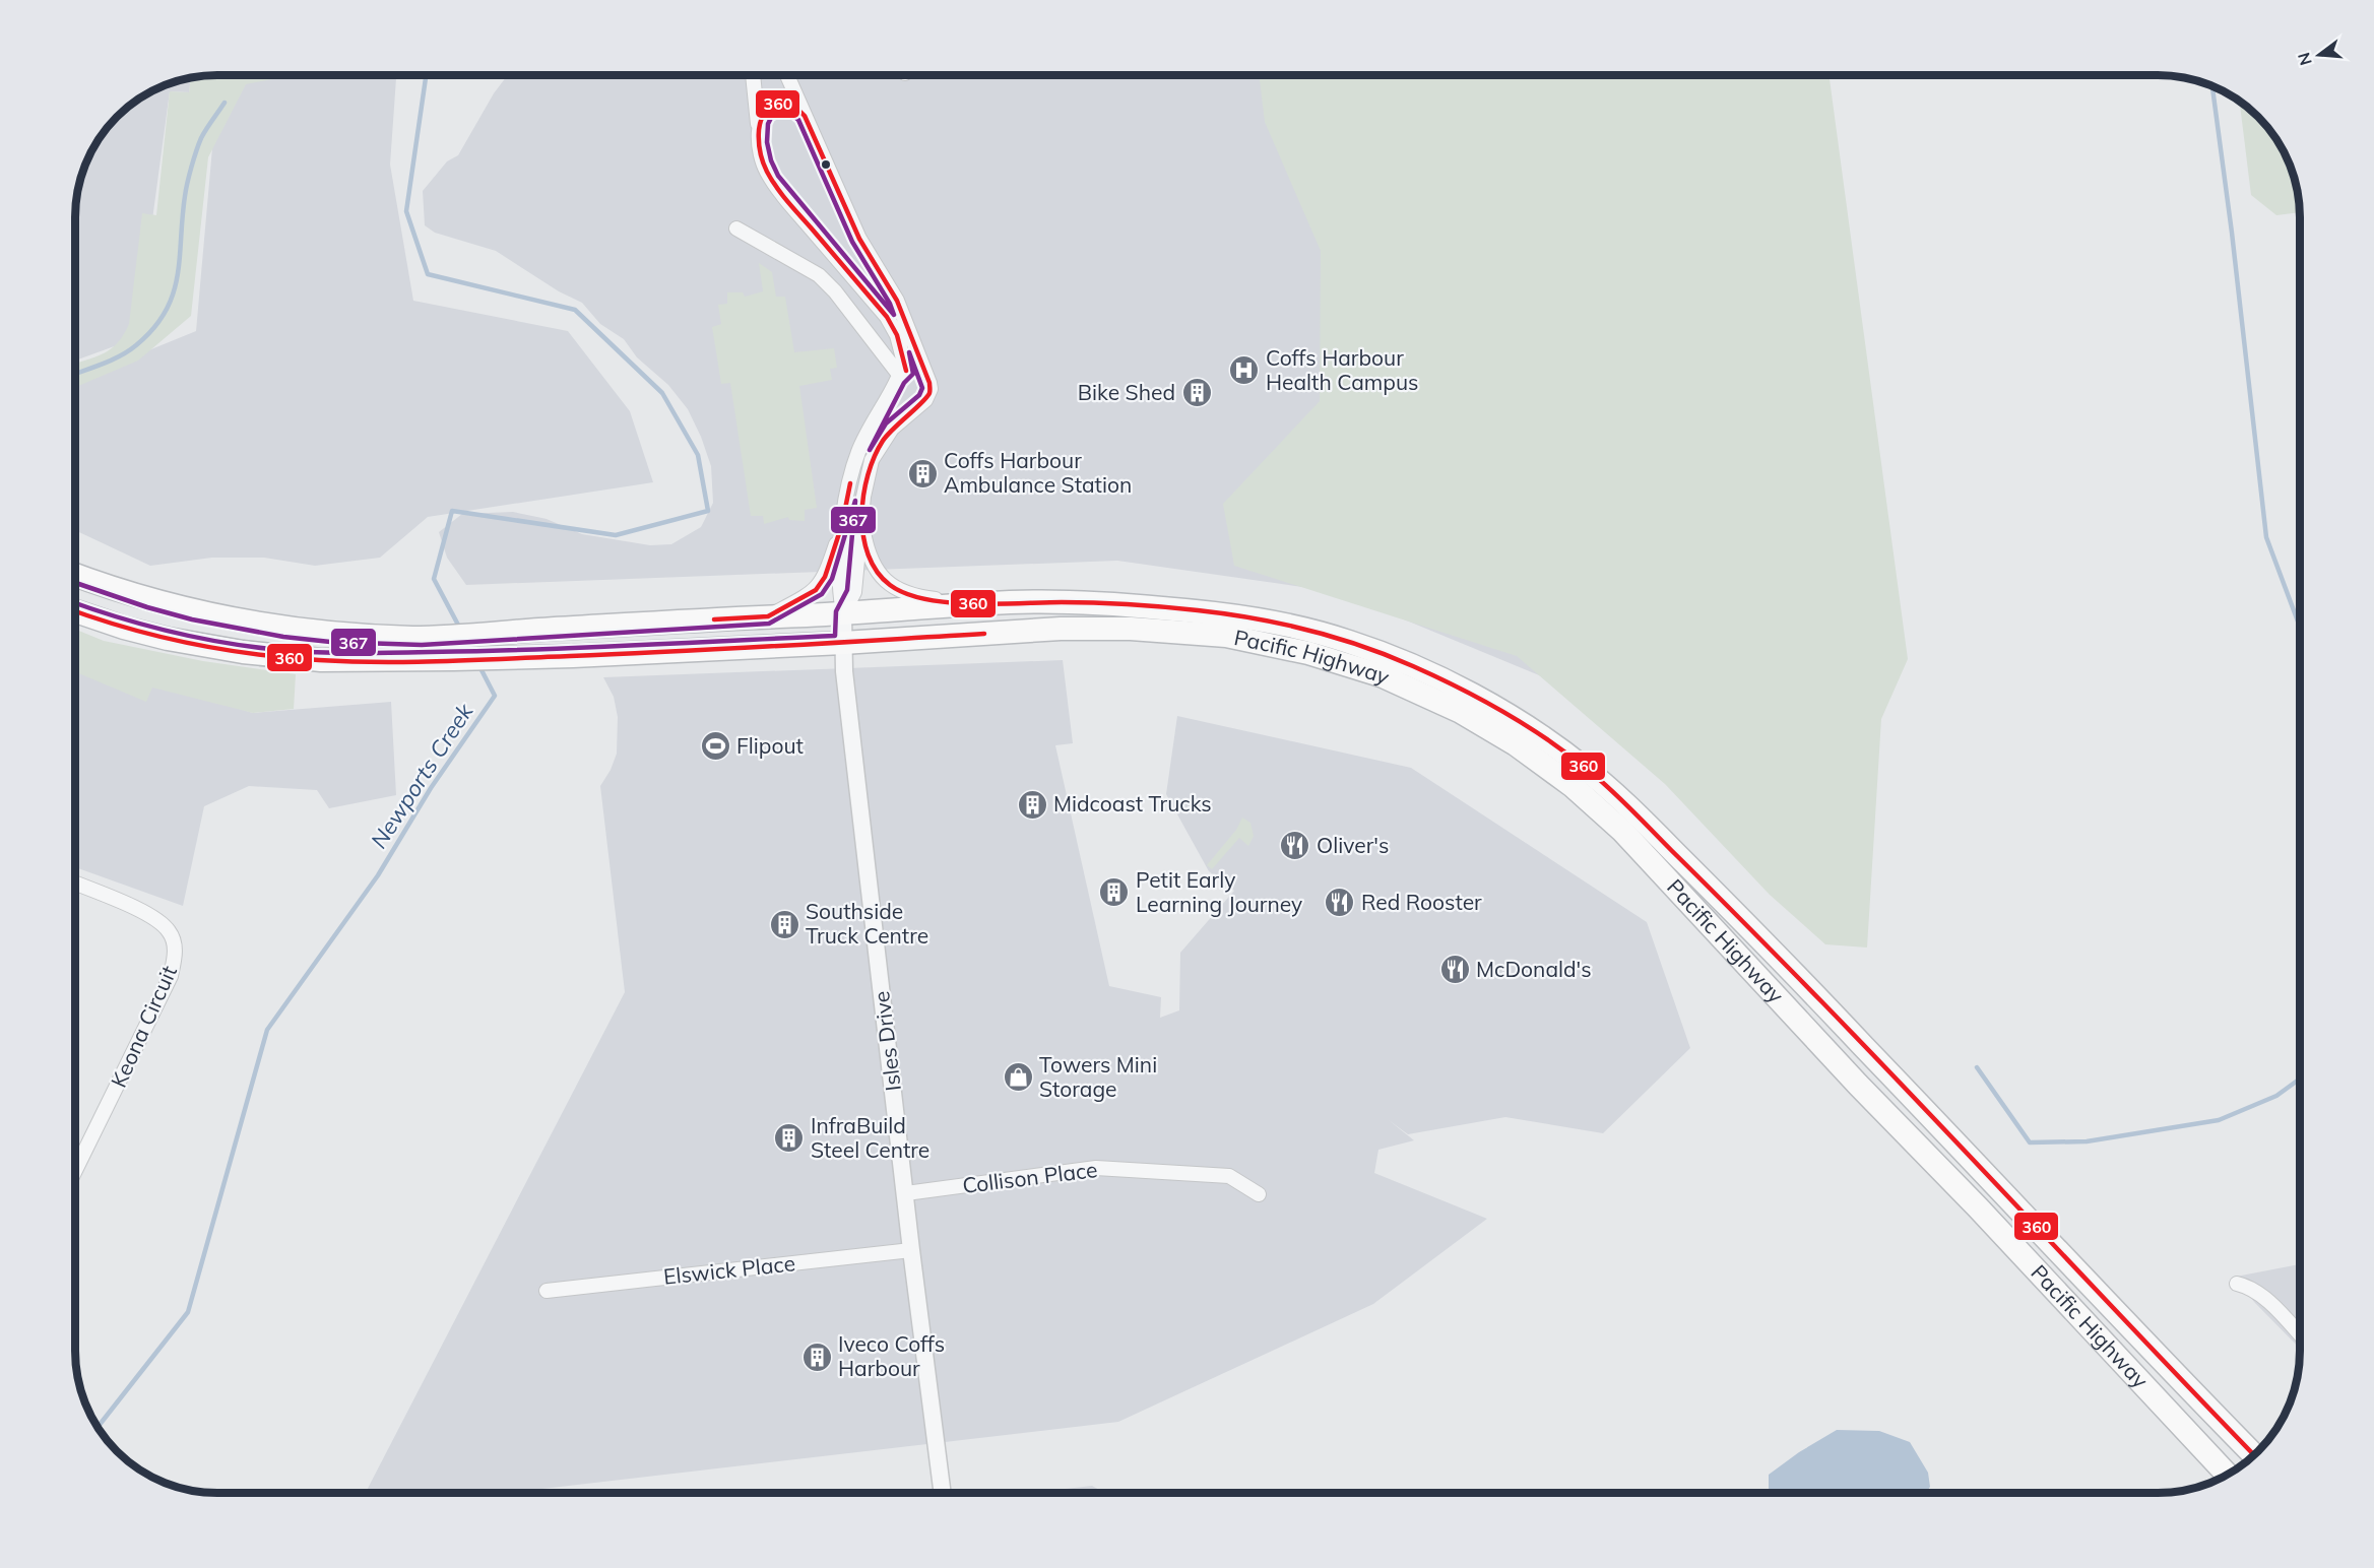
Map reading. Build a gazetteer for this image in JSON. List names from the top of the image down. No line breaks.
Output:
{"streets":{"highway":["Pacific Highway"],"street":["Keona Circuit","Isles Drive","Collison Place","Elswick Place"]},"crossings":[["Pacific Highway","Isles Drive"],["Isles Drive","Collison Place"],["Isles Drive","Elswick Place"]],"water":["Newports Creek"],"places":{"hospital":["Coffs Harbour Health Campus"],"building":["Bike Shed","Coffs Harbour Ambulance Station","Midcoast Trucks","Petit Early Learning Journey","Southside Truck Centre","InfraBuild Steel Centre","Iveco Coffs Harbour"],"sports":["Flipout"],"restaurant":["Oliver's","Red Rooster","McDonald's"],"shop":["Towers Mini Storage"]},"lines":["transit line 360","transit line 367"],"north":"left"}
